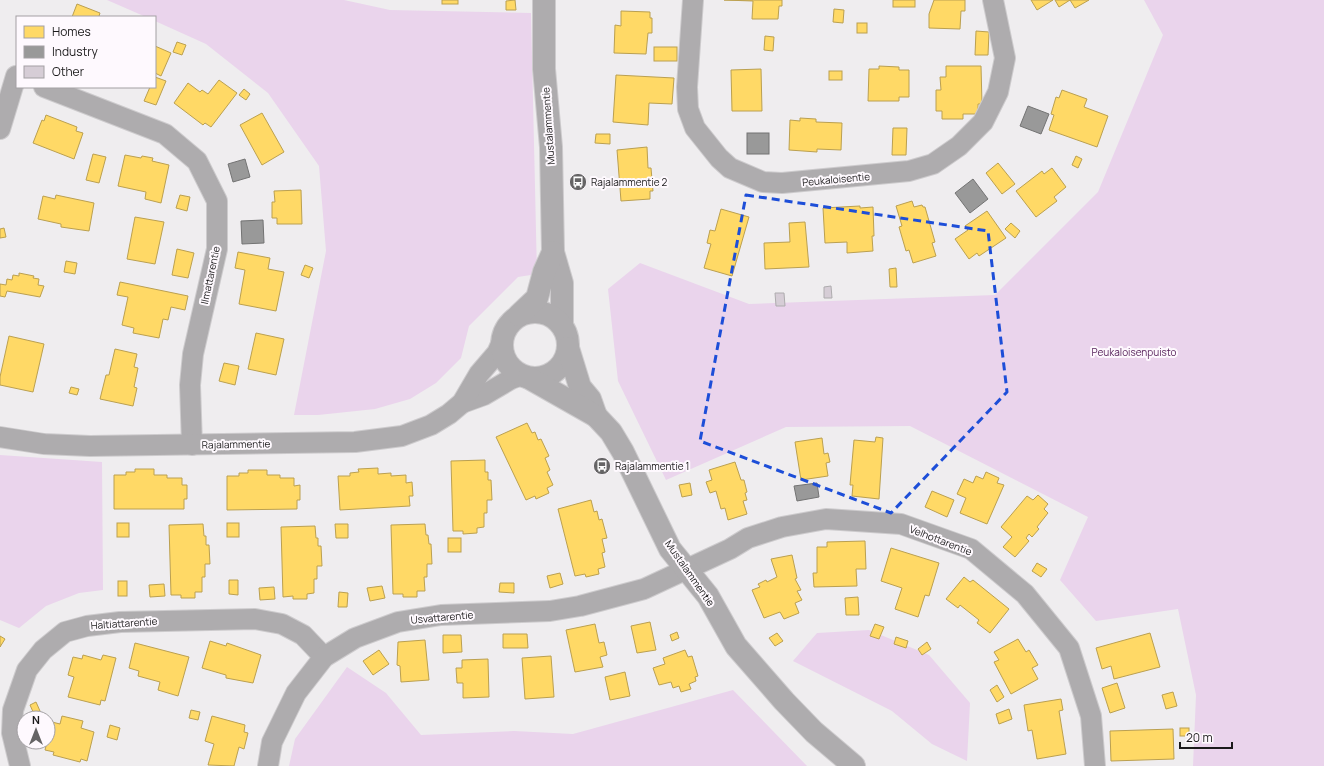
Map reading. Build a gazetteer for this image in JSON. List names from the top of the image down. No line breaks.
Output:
{"streets":{"street":["Mustalammentie","Peukaloisentie","Ilmattarentie","Rajalammentie","Velhottarentie","Usvattarentie","Haltiattarentie"]},"crossings":[["Mustalammentie","Rajalammentie"],["Mustalammentie","Velhottarentie"],["Mustalammentie","Usvattarentie"],["Ilmattarentie","Rajalammentie"],["Velhottarentie","Usvattarentie"],["Usvattarentie","Haltiattarentie"]],"parks":["Peukaloisenpuisto"],"places":{"bus stop":["Rajalammentie 2","Rajalammentie 1"]},"legend":["Homes","Industry","Other"],"scale_bar":"20 m","north":"top"}
